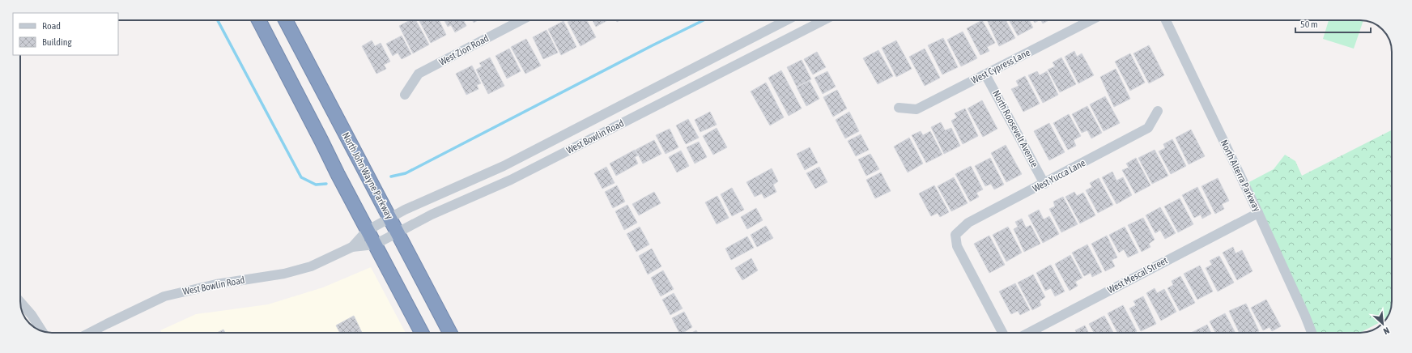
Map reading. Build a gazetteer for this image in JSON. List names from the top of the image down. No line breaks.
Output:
{"streets":{"highway":["North John Wayne Parkway"],"street":["West Zion Road","West Cypress Lane","North Roosevelt Avenue","West Bowlin Road","West Yucca Lane","North Alterra Parkway","West Mescal Street"]},"crossings":[["West Cypress Lane","North Roosevelt Avenue"],["North Roosevelt Avenue","West Yucca Lane"],["West Bowlin Road","North John Wayne Parkway"],["North Alterra Parkway","West Mescal Street"]],"legend":["Road","Building"],"scale_bar":"50 m","north":"bottom right"}
